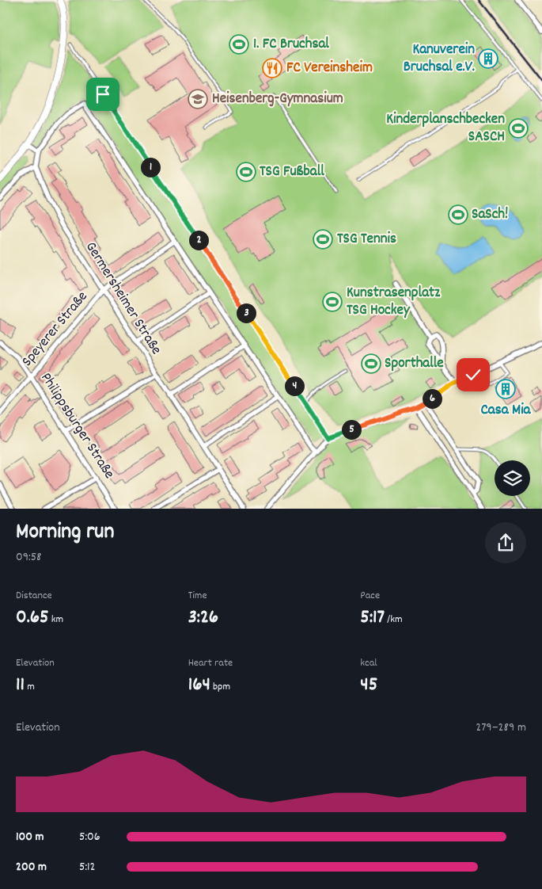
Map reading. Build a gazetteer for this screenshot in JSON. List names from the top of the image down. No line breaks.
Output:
{"streets":{"street":["Germersheimer Straße","Speyerer Straße","Philippsburger Straße"]},"crossings":[["Germersheimer Straße","Speyerer Straße"],["Speyerer Straße","Philippsburger Straße"]],"places":{"sports":["1. FC Bruchsal","Kinderplanschbecken SASCH","TSG Fußball","SaSch!","TSG Tennis","Kunstrasenplatz TSG Hockey","Sporthalle"],"building":["Kanuverein Bruchsal e.V.","Casa Mia"],"restaurant":["FC Vereinsheim"],"school or university":["Heisenberg-Gymnasium"]},"page":{"pins":["1","2","3","4","6","5"],"heading":["Morning run","09:58"],"stats":[["Distance","0.65 km"],["Time","3:26"],["Pace","5:17 /km"],["Elevation","11 m"],["Heart rate","164 bpm"],["kcal","45"]],"chart":["Elevation","279–289 m"],"list":[{"name":"100 m","note":"5:06"},{"name":"200 m","note":"5:12"}]}}
